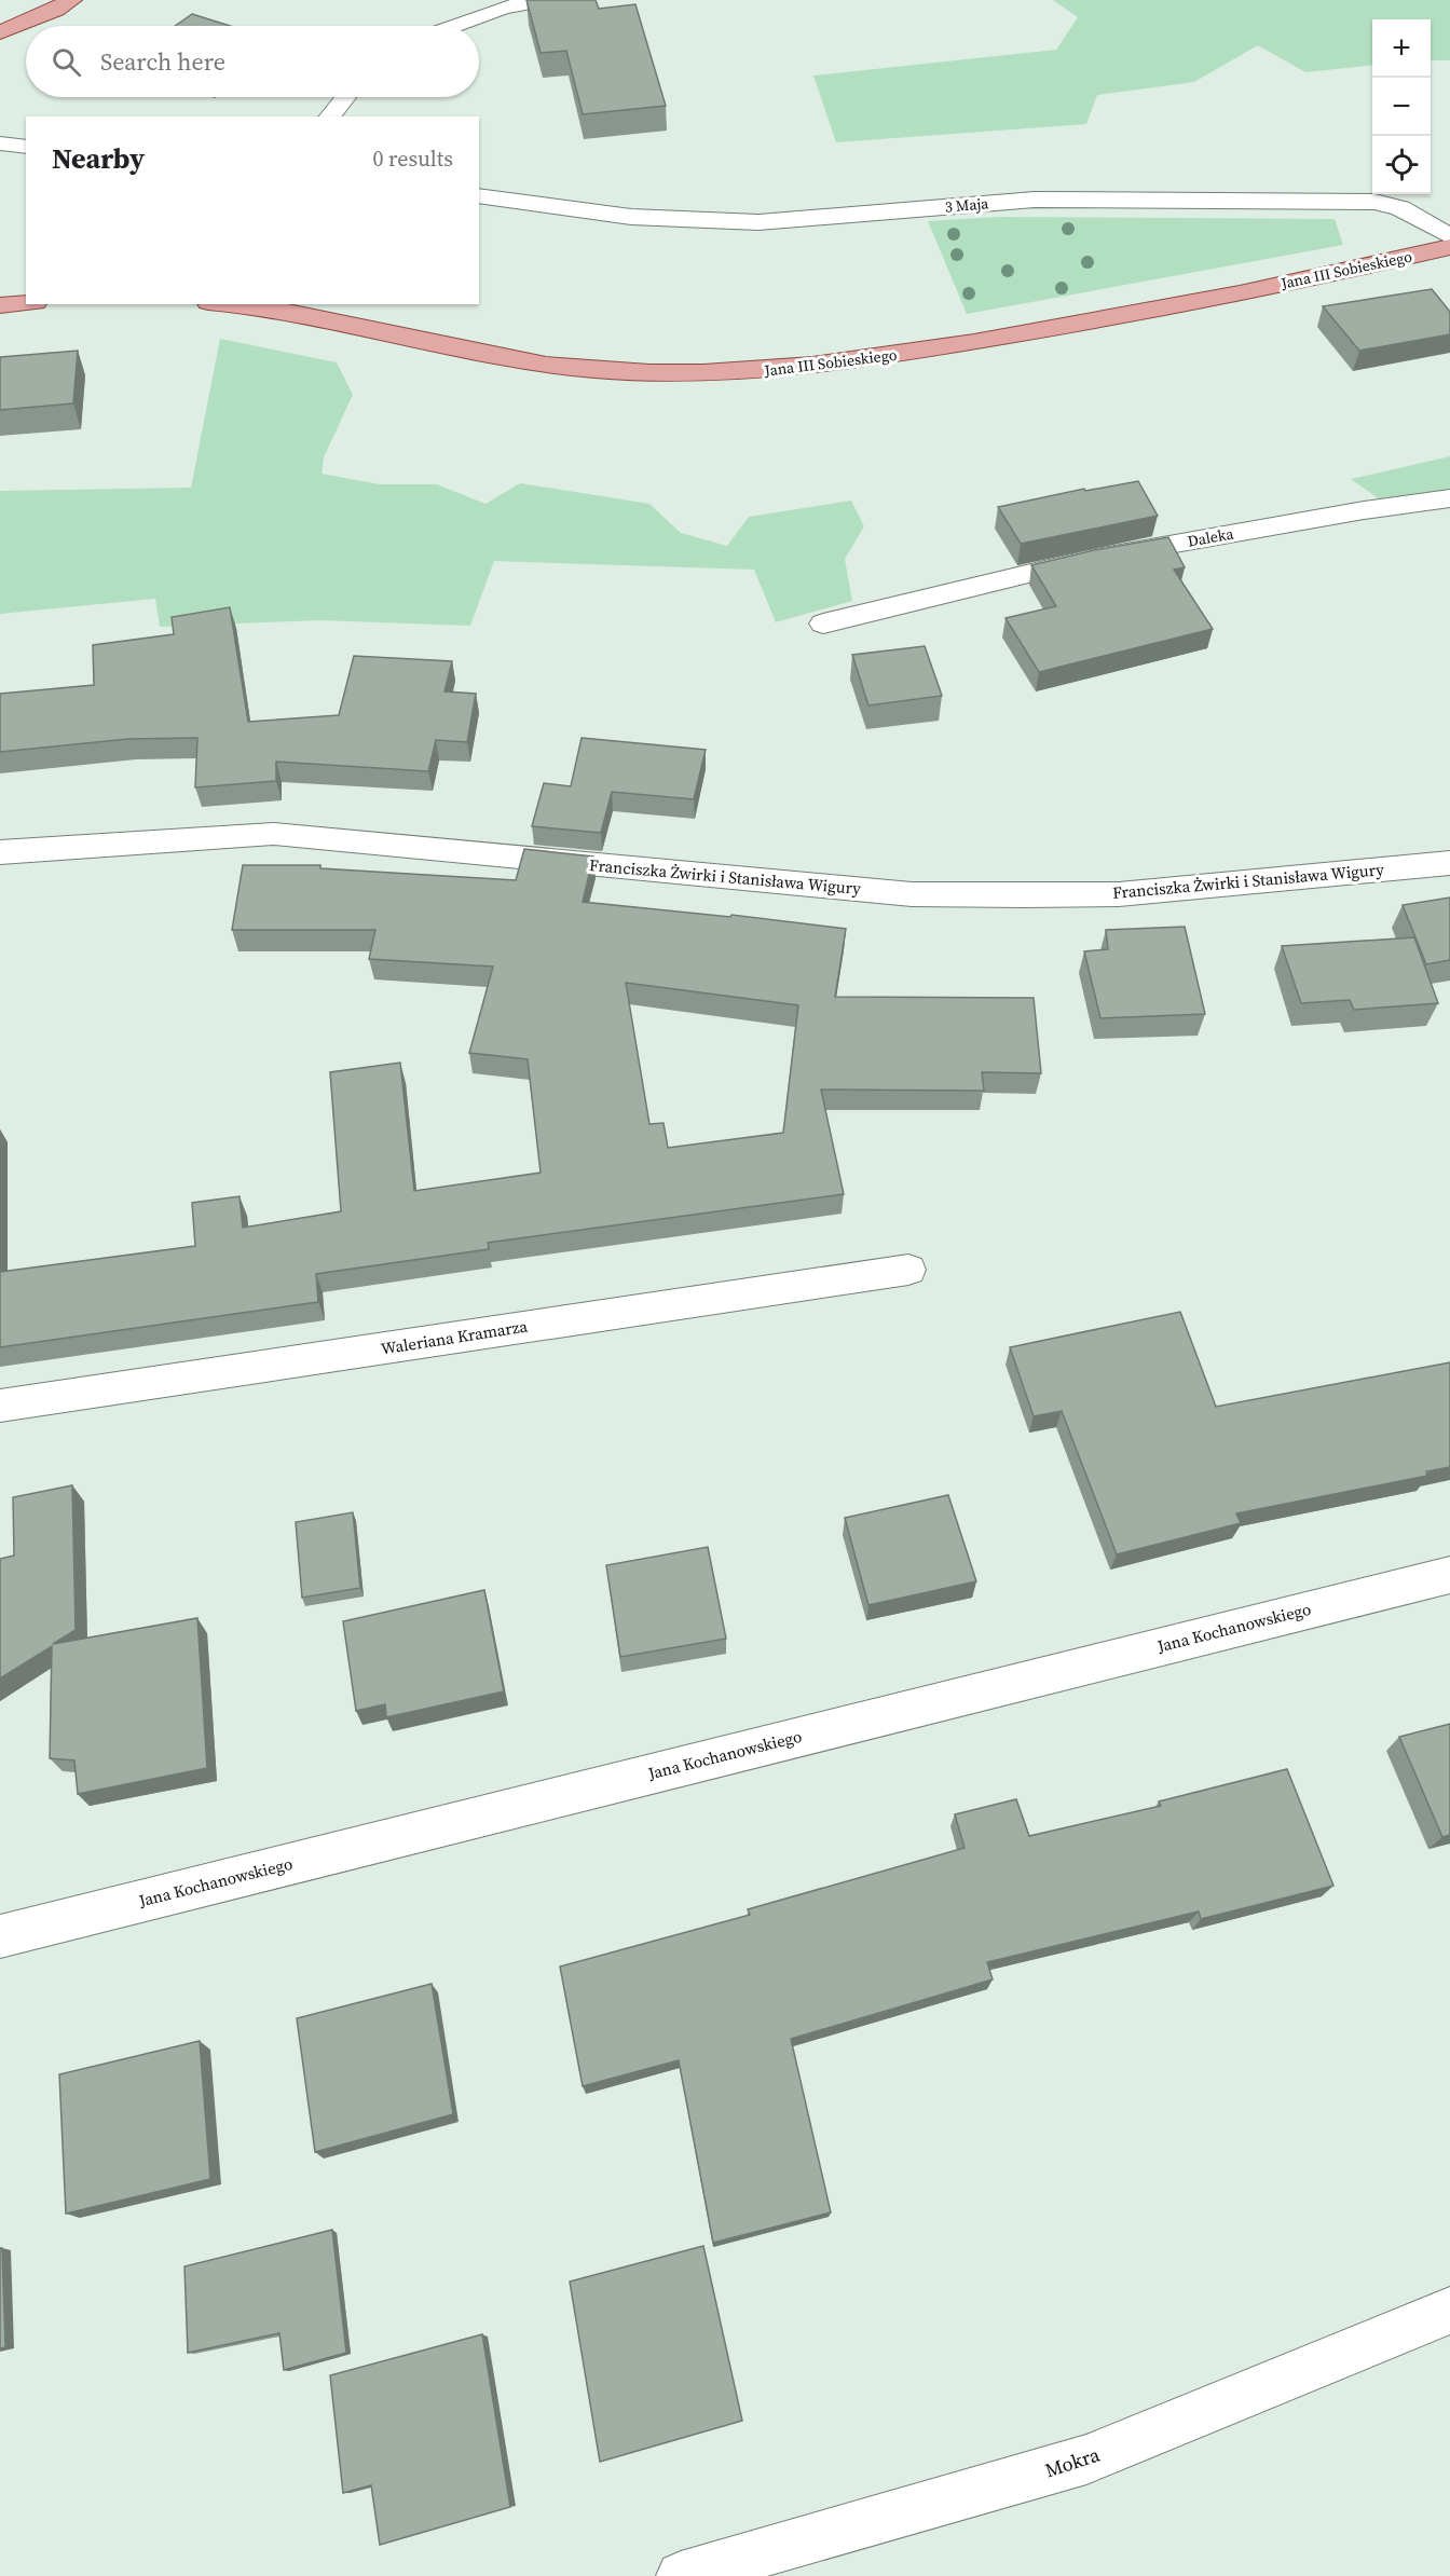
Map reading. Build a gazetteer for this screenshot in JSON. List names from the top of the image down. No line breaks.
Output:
{"streets":{"main road":["Jana III Sobieskiego"],"street":["3 Maja","Daleka","Franciszka Żwirki i Stanisława Wigury","Waleriana Kramarza","Jana Kochanowskiego","Mokra"]},"page":{"map_buttons":["+","−"],"search":"Search here","heading":["Nearby","0 results"]}}
